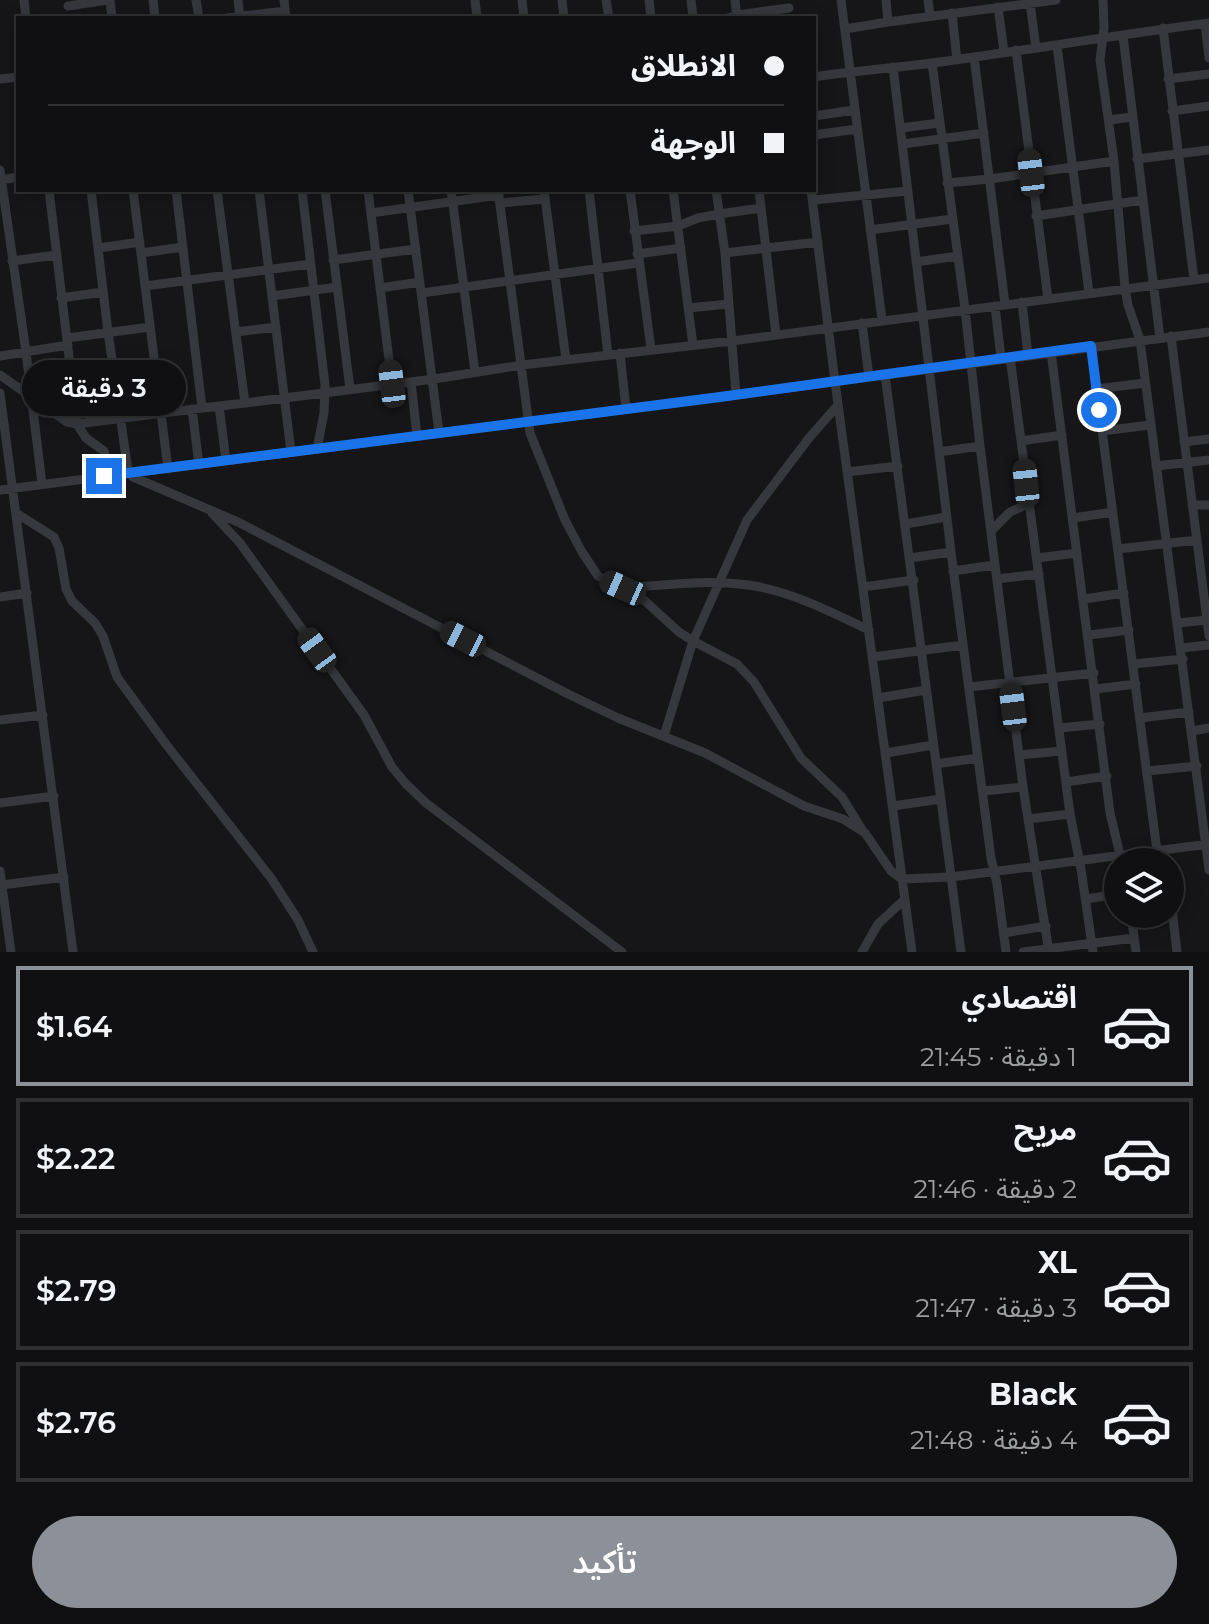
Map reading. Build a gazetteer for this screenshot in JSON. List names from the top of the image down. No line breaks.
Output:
{"page":{"banner":["الانطلاق","الوجهة"],"bubble":"3 دقيقة","list":[{"name":"اقتصادي","note":"1 دقيقة · 21:45","value":"$1.64"},{"name":"مريح","note":"2 دقيقة · 21:46","value":"$2.22"},{"name":"XL","note":"3 دقيقة · 21:47","value":"$2.79"},{"name":"Black","note":"4 دقيقة · 21:48","value":"$2.76"}],"buttons":"تأكيد"}}
